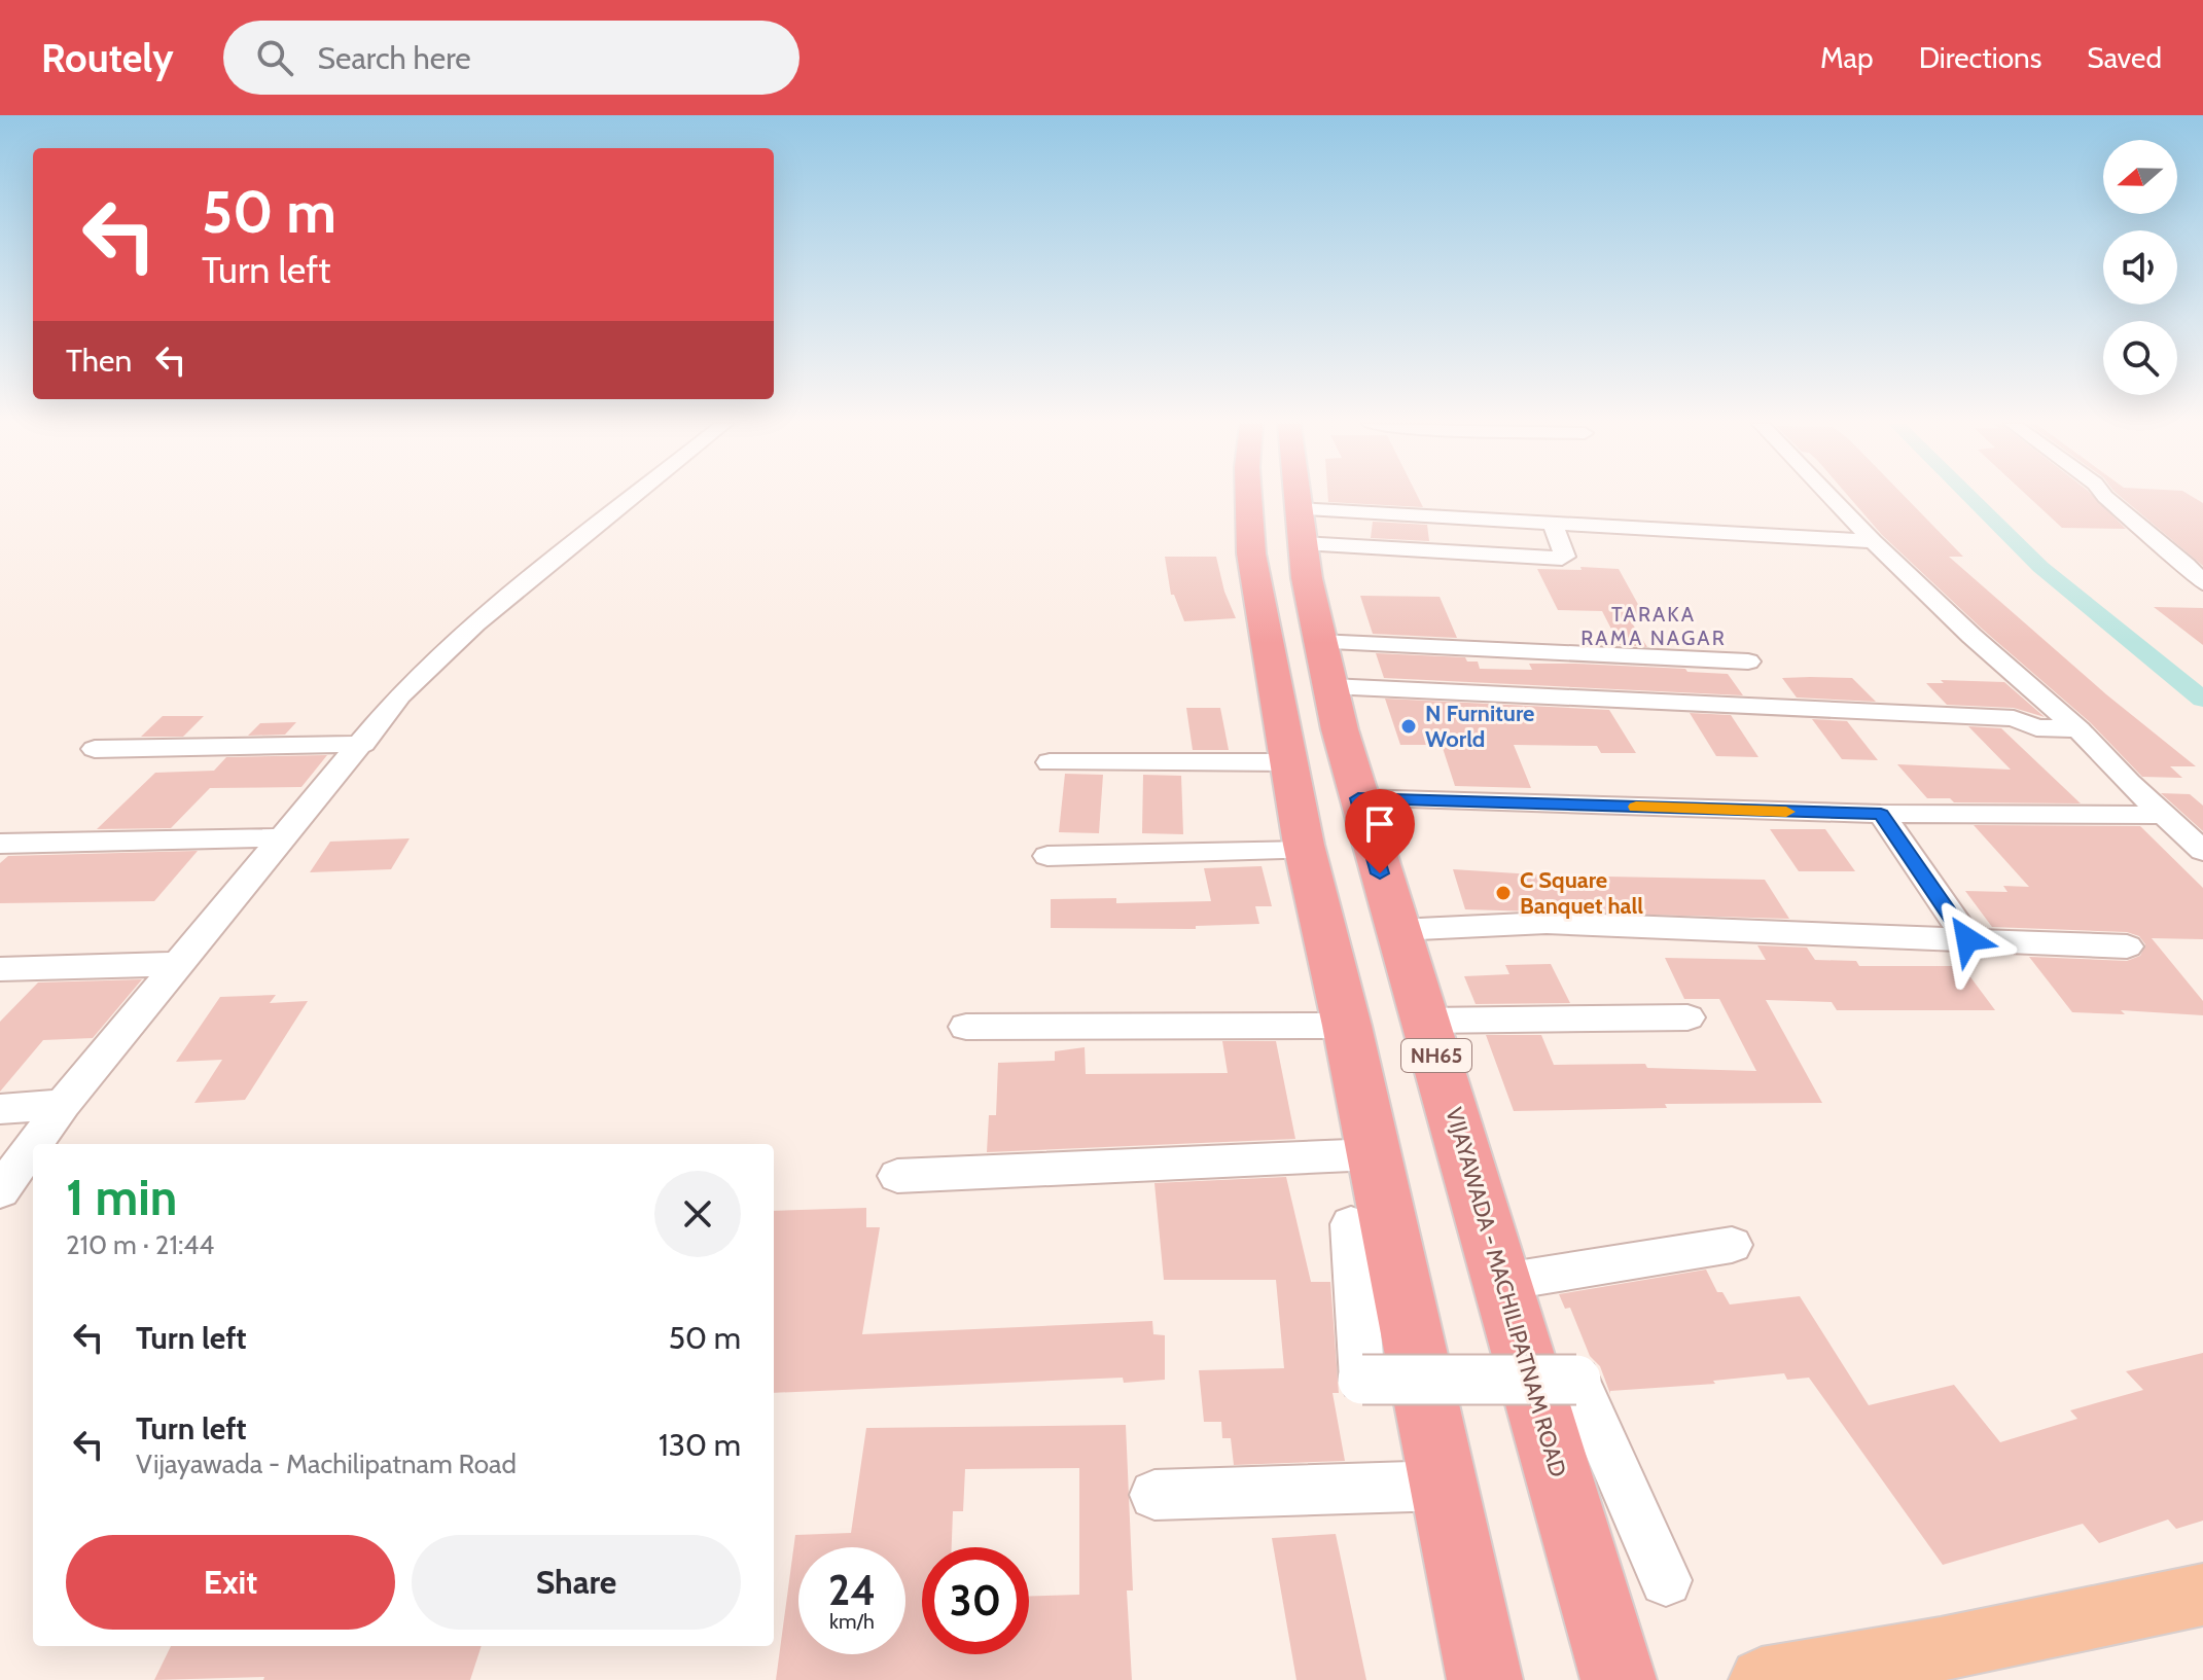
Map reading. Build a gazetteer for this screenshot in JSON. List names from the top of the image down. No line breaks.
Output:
{"streets":{"highway":["NH65","VIJAYAWADA - MACHILIPATNAM ROAD"]},"districts":["TARAKA RAMA NAGAR"],"places":["N Furniture World","C Square Banquet hall"],"north":"left","page":{"header":"Routely","search":"Search here","nav":["Map","Directions","Saved"],"turn":["50 m","Turn left"],"then":"Then","heading":["1 min","210 m · 21:44"],"list":[{"name":"Turn left","value":"50 m"},{"name":"Turn left","note":"Vijayawada - Machilipatnam Road","value":"130 m"}],"buttons":["Exit","Share"],"speed":"24 km/h","limit":"30"}}
